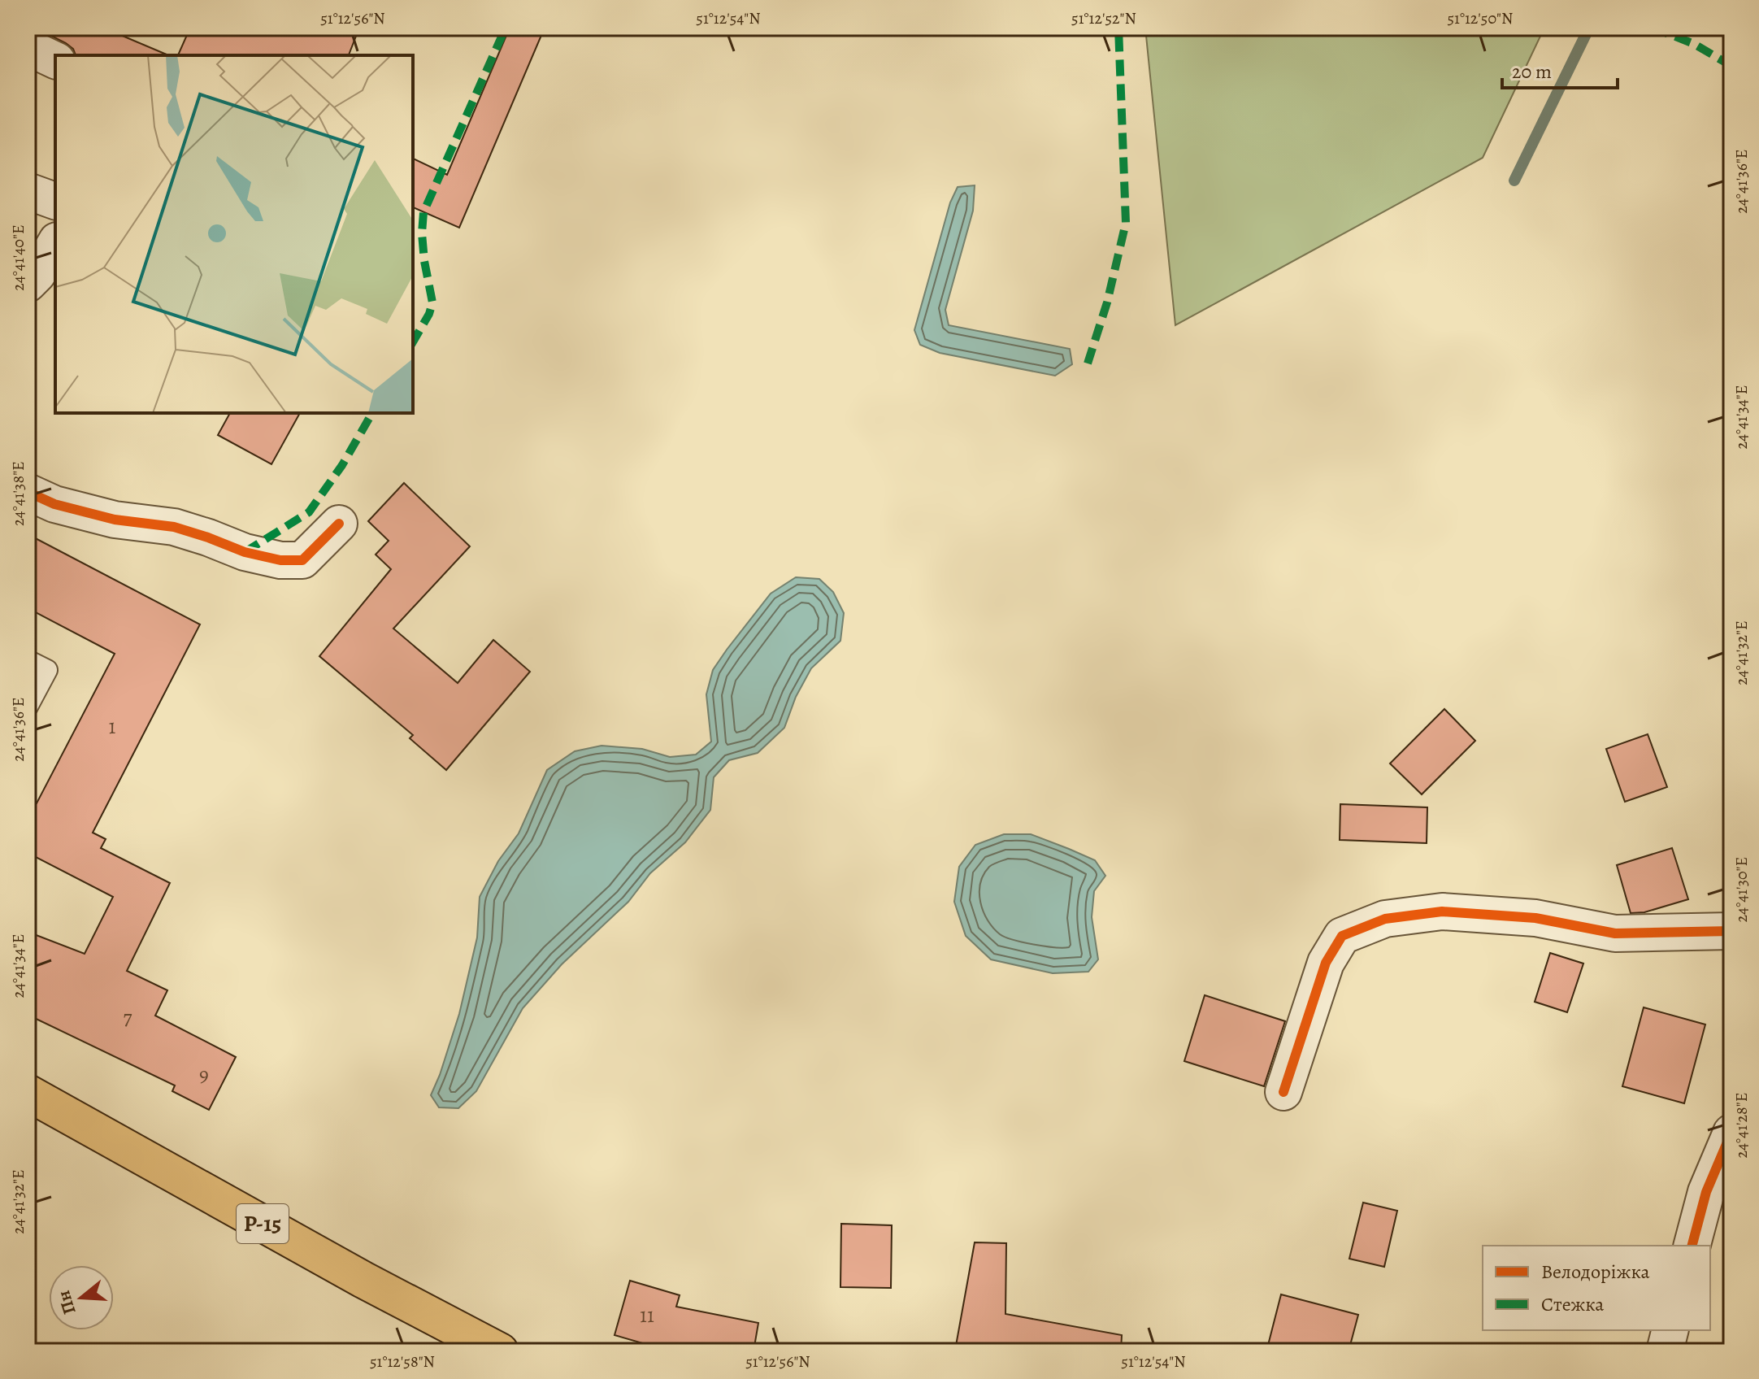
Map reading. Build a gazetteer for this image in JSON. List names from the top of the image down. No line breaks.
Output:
{"streets":{"main road":["Р-15"]},"house_numbers":["1","7","9","11"],"legend":["Велодоріжка","Стежка"],"scale_bar":"20 m","north":"left","coordinates":["51°12'56\"N","51°12'54\"N","51°12'52\"N","51°12'50\"N","24°41'36\"E","24°41'40\"E","24°41'34\"E","24°41'38\"E","24°41'32\"E","24°41'30\"E","24°41'28\"E","51°12'58\"N"]}
